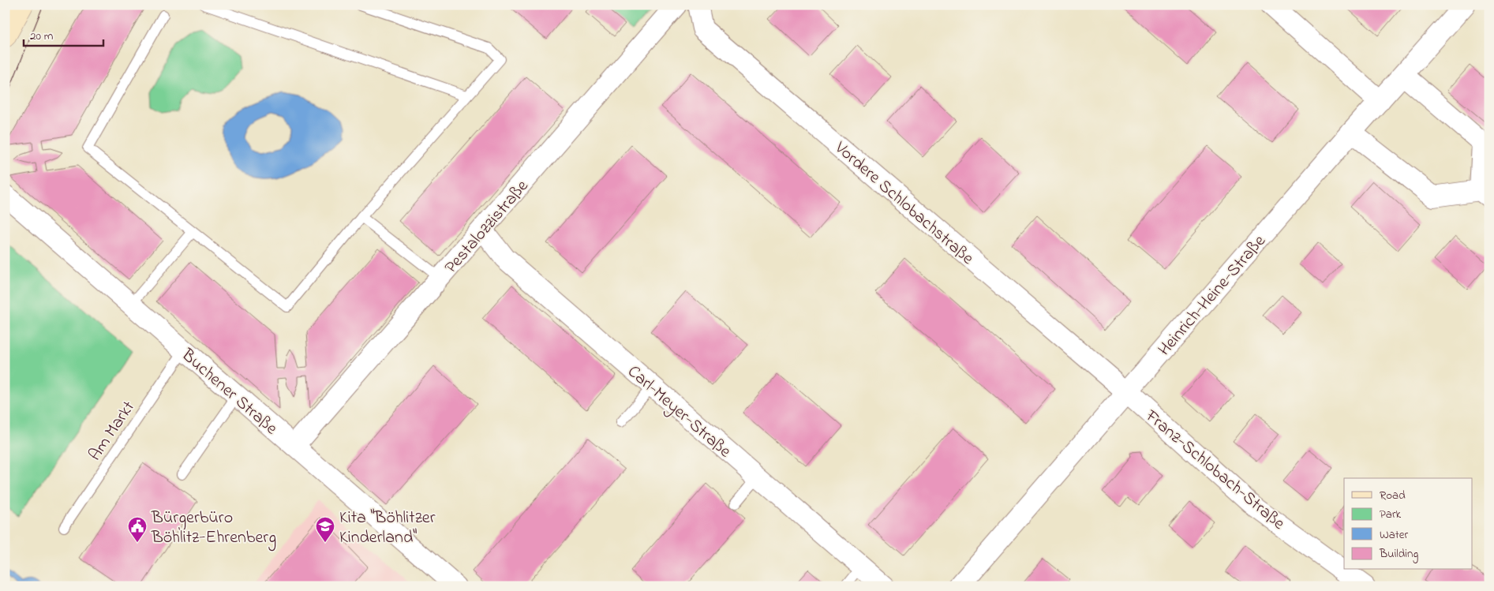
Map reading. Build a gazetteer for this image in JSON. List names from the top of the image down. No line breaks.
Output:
{"streets":{"street":["Vordere Schlobachstraße","Pestalozzistraße","Heinrich-Heine-Straße","Buchener Straße","Carl-Meyer-Straße","Franz-Schlobach-Straße"],"lane":["Am Markt"]},"crossings":[["Vordere Schlobachstraße","Heinrich-Heine-Straße"],["Vordere Schlobachstraße","Franz-Schlobach-Straße"],["Pestalozzistraße","Buchener Straße"],["Pestalozzistraße","Carl-Meyer-Straße"],["Heinrich-Heine-Straße","Franz-Schlobach-Straße"],["Buchener Straße","Am Markt"]],"places":{"public building":["Bürgerbüro Böhlitz-Ehrenberg"],"school or university":["Kita \"Böhlitzer Kinderland\""]},"legend":["Road","Park","Water","Building"],"scale_bar":"20 m"}
